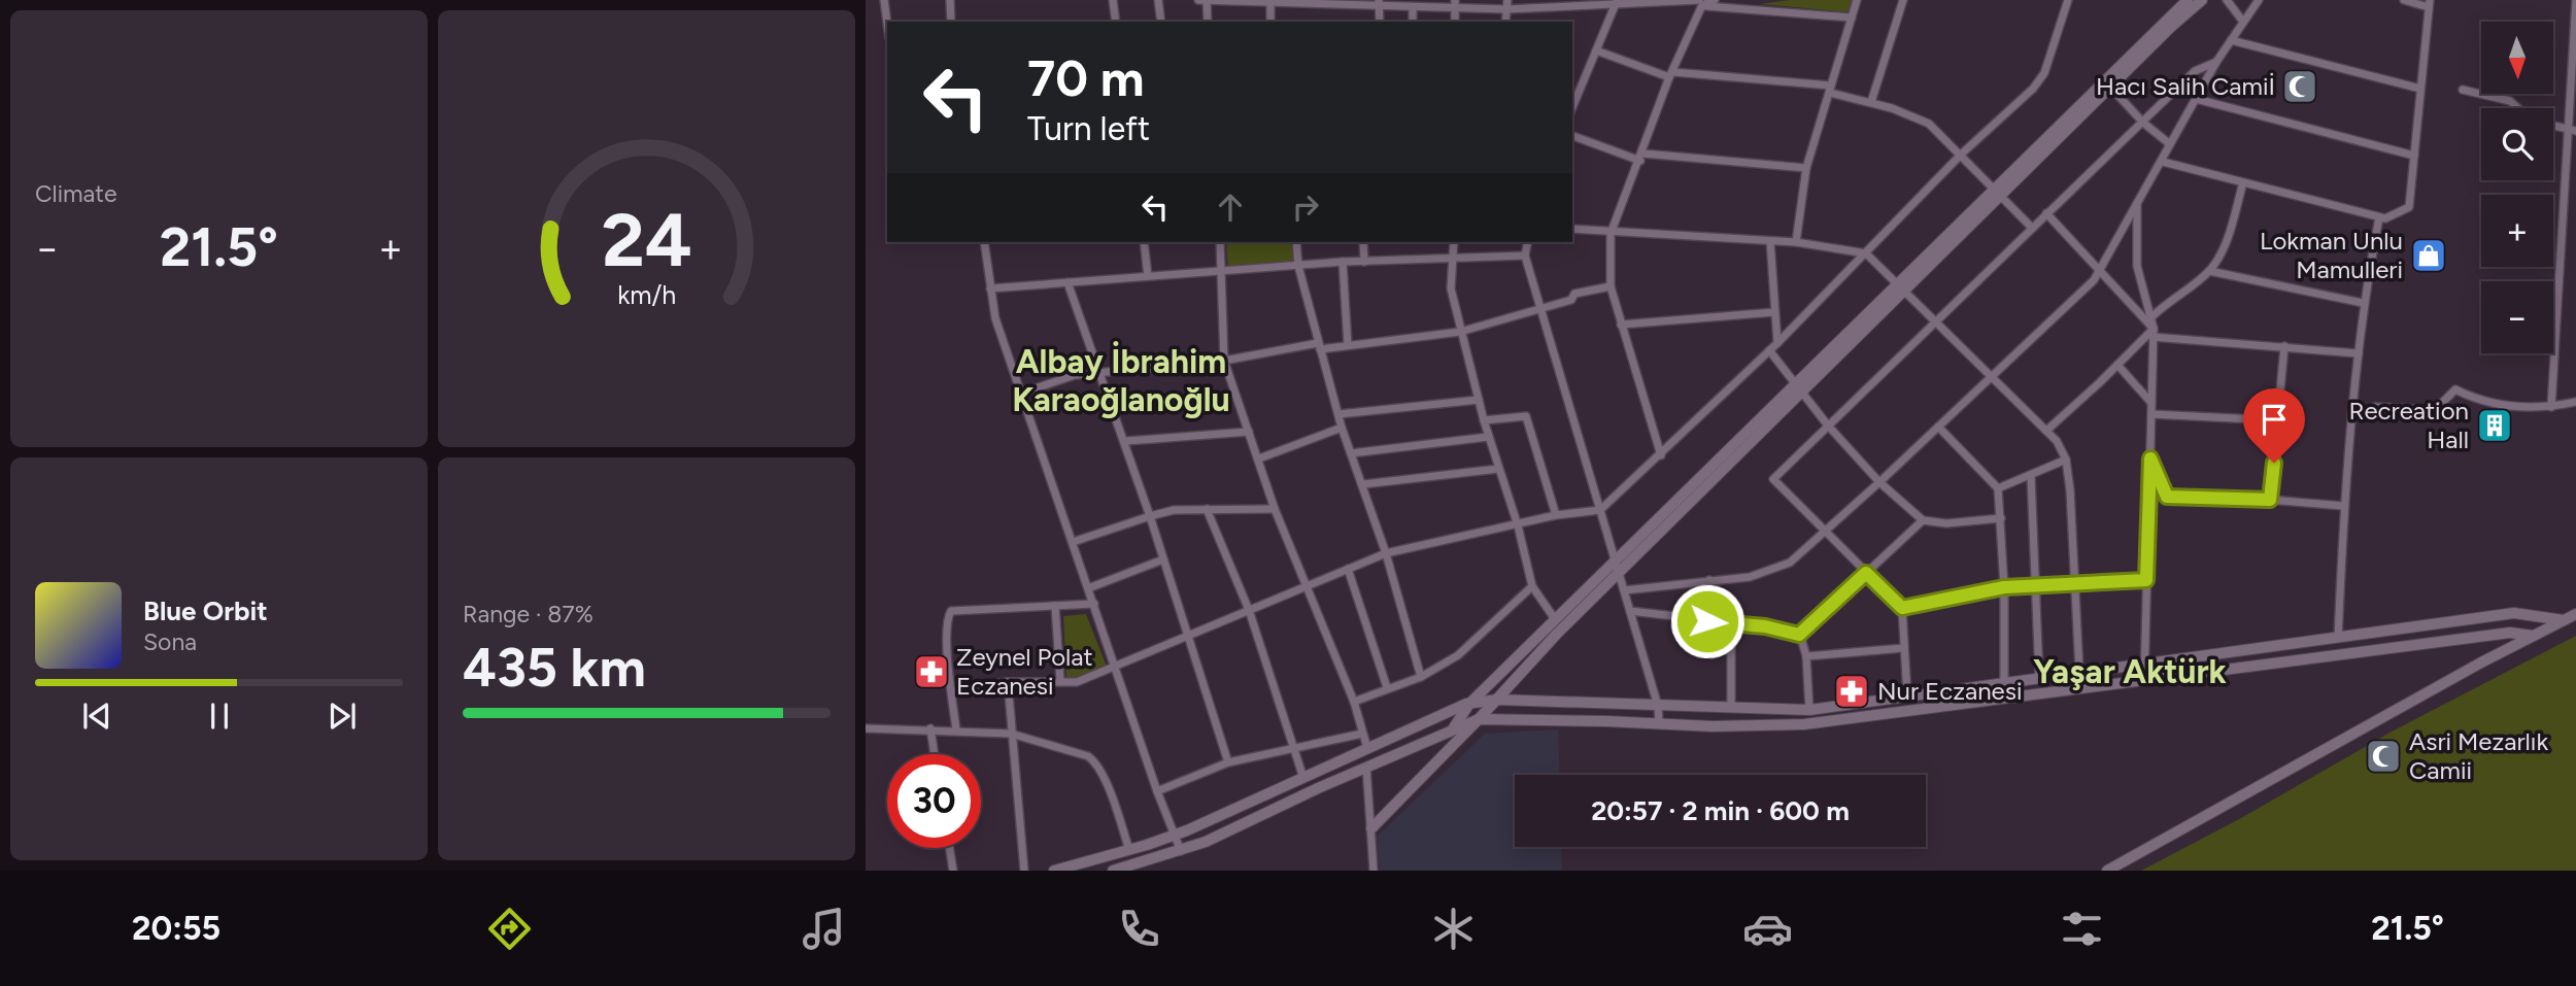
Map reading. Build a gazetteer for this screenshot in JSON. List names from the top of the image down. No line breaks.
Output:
{"districts":["Albay İbrahim Karaoğlanoğlu","Yaşar Aktürk"],"places":{"mosque":["Hacı Salih Camiİ","Asri Mezarlık Camii"],"shop":["Lokman Unlu Mamulleri"],"building":["Recreation Hall"],"pharmacy":["Zeynel Polat Eczanesi","Nur Eczanesi"]},"north":"bottom","page":{"tile":["Climate",["Range · 87%","435 km"]],"map_buttons":["+","−"],"turn":["70 m","Turn left"],"heat":["−","21.5°","+"],"song":["Blue Orbit","Sona"],"limit":"30","trip":"20:57 · 2 min · 600 m","tabs":["20:55","21.5°"],"gauge":["24","km/h"]}}
